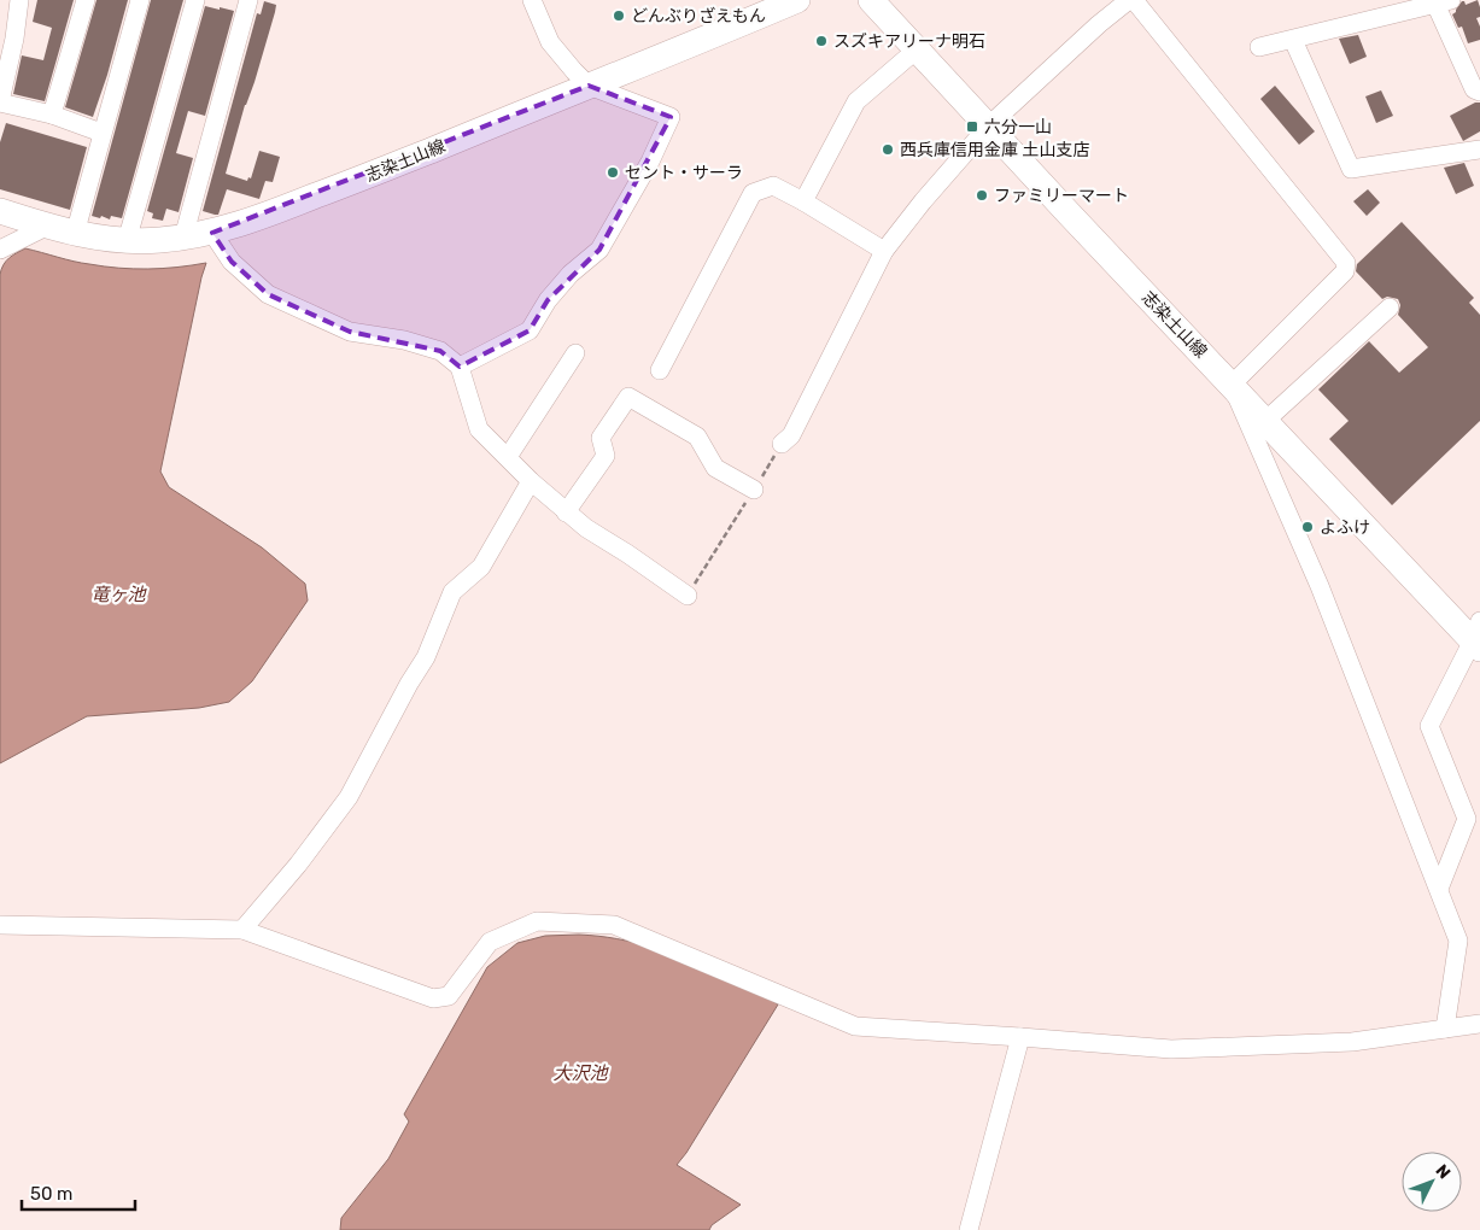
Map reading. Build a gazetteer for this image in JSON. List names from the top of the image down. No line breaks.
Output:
{"streets":{"main road":["志染土山線"]},"water":["竜ヶ池","大沢池"],"places":{"other":["どんぶりざえもん","スズキアリーナ明石","西兵庫信用金庫 土山支店","セント・サーラ","ファミリーマート","よふけ"],"transit":["六分一山"]},"scale_bar":"50 m","north":"top right"}
